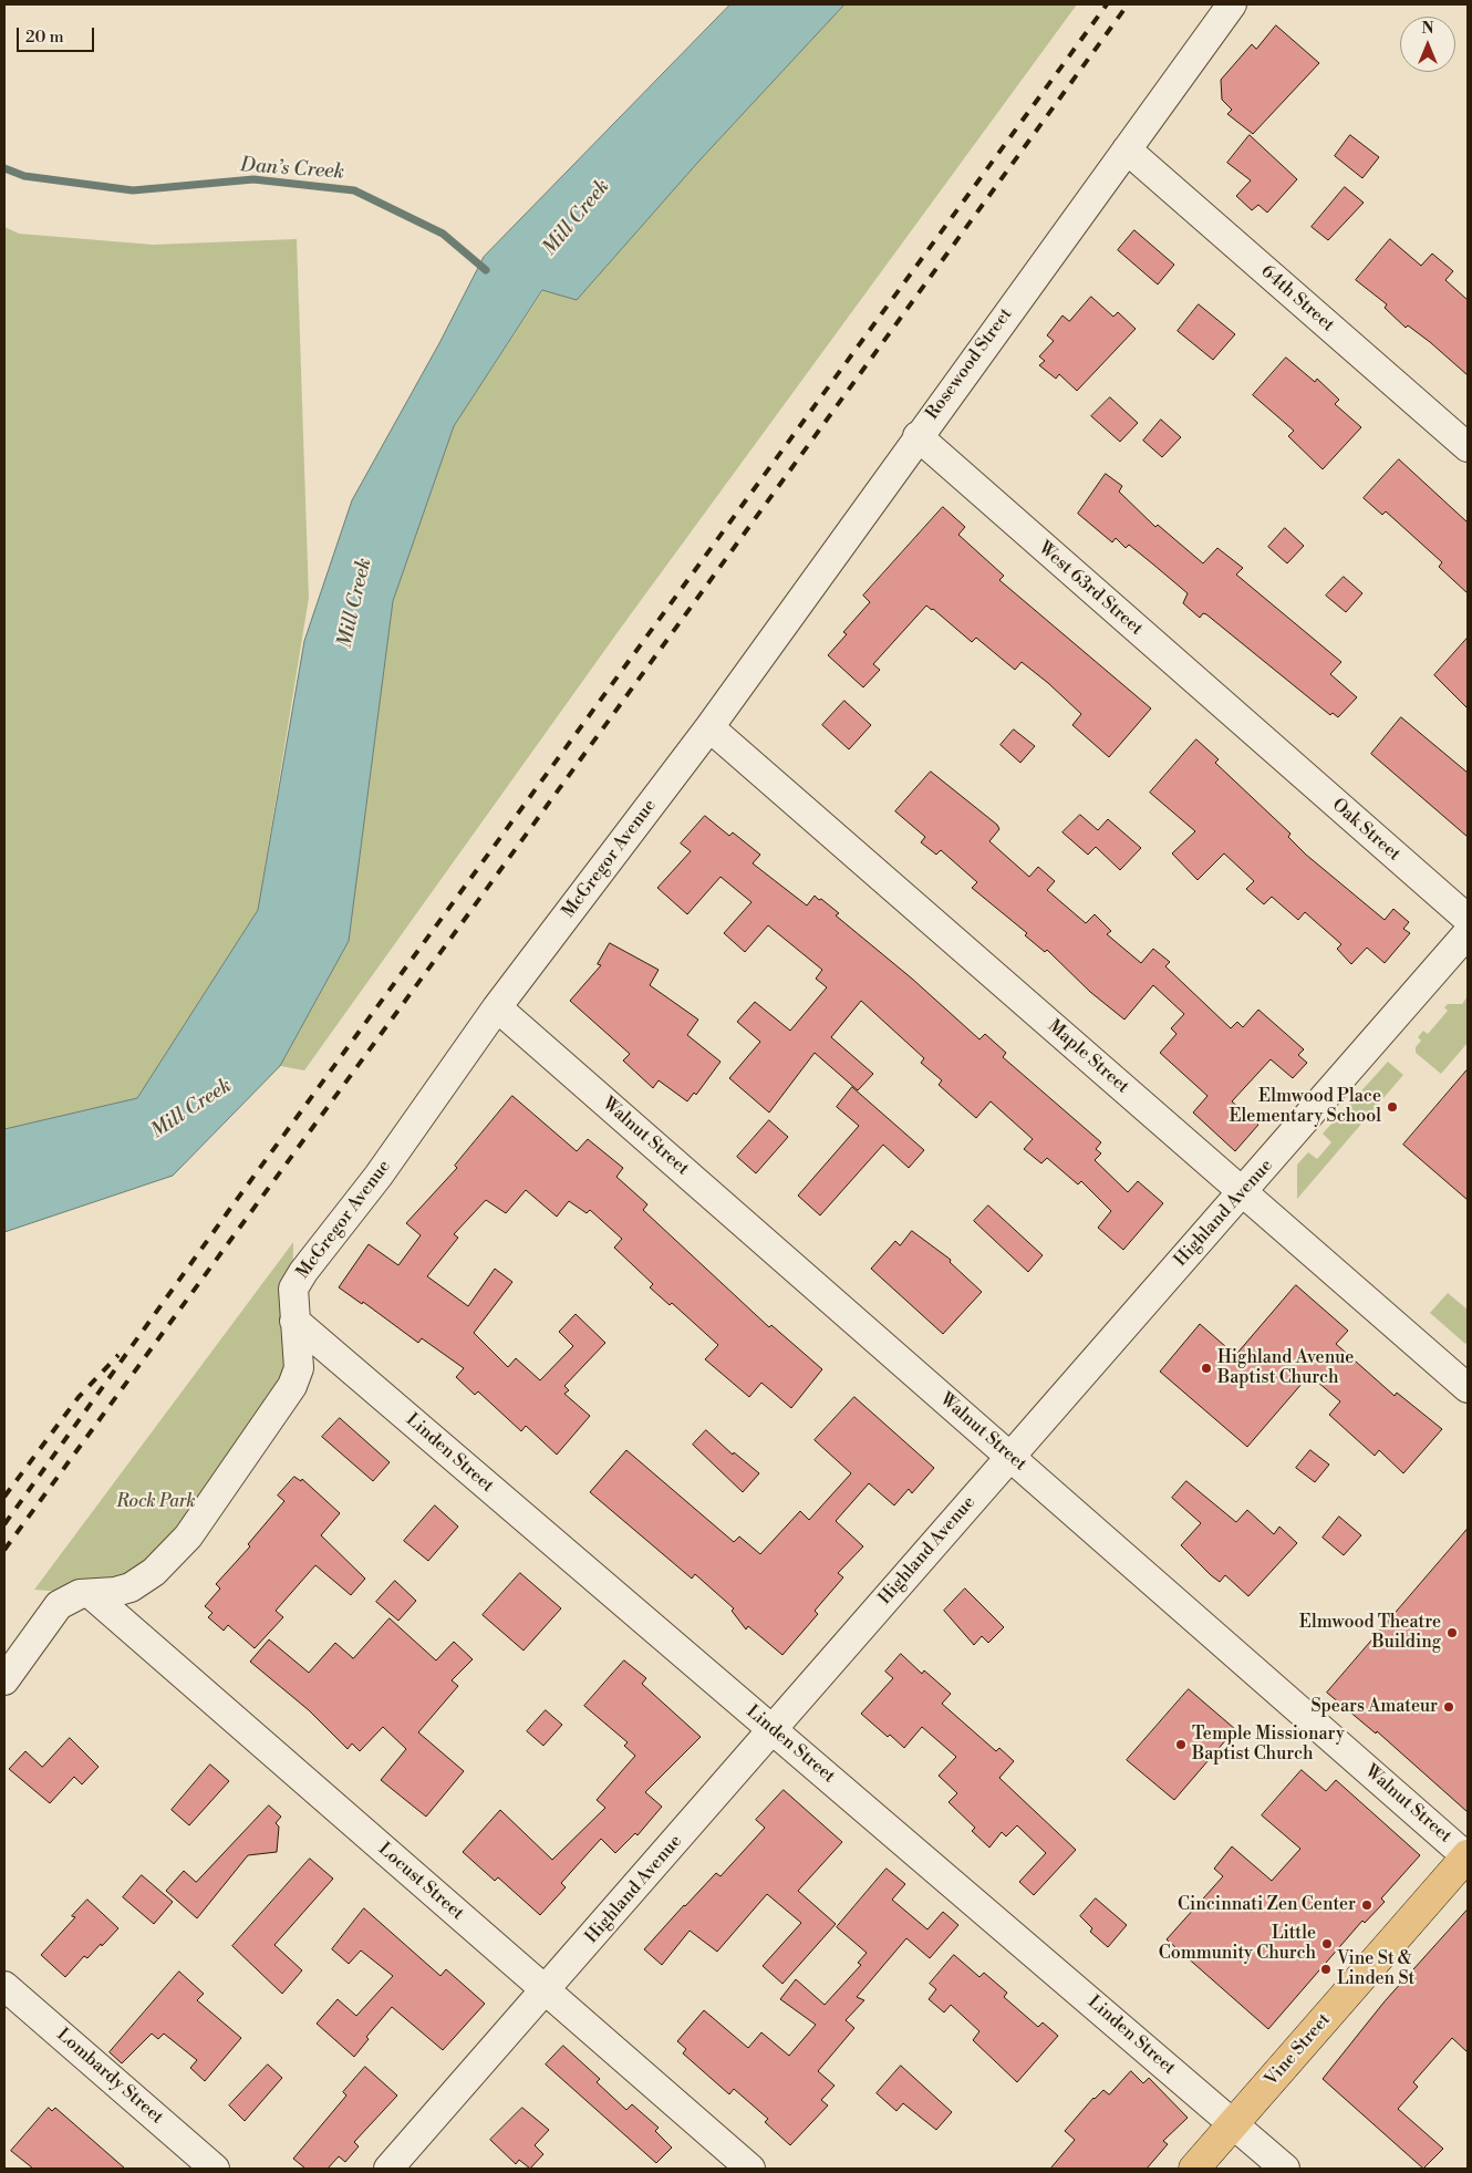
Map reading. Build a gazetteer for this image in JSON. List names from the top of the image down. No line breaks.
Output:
{"streets":{"main road":["Vine Street"],"street":["64th Street","Rosewood Street","West 63rd Street","Oak Street","McGregor Avenue","Maple Street","Walnut Street","Highland Avenue","Linden Street","Locust Street","Lombardy Street"]},"crossings":[["64th Street","Rosewood Street"],["Rosewood Street","West 63rd Street"],["Rosewood Street","McGregor Avenue"],["Rosewood Street","Maple Street"],["West 63rd Street","Oak Street"],["McGregor Avenue","Maple Street"],["McGregor Avenue","Walnut Street"],["McGregor Avenue","Linden Street"],["McGregor Avenue","Locust Street"],["Maple Street","Highland Avenue"],["Walnut Street","Highland Avenue"],["Walnut Street","Vine Street"],["Highland Avenue","Linden Street"],["Highland Avenue","Locust Street"],["Linden Street","Vine Street"]],"water":["Dan’s Creek","Mill Creek"],"parks":["Rock Park"],"places":["Elmwood Place Elementary School","Highland Avenue Baptist Church","Elmwood Theatre Building","Spears Amateur","Temple Missionary Baptist Church","Cincinnati Zen Center","Little Community Church","Vine St & Linden St"],"scale_bar":"20 m","north":"top"}
